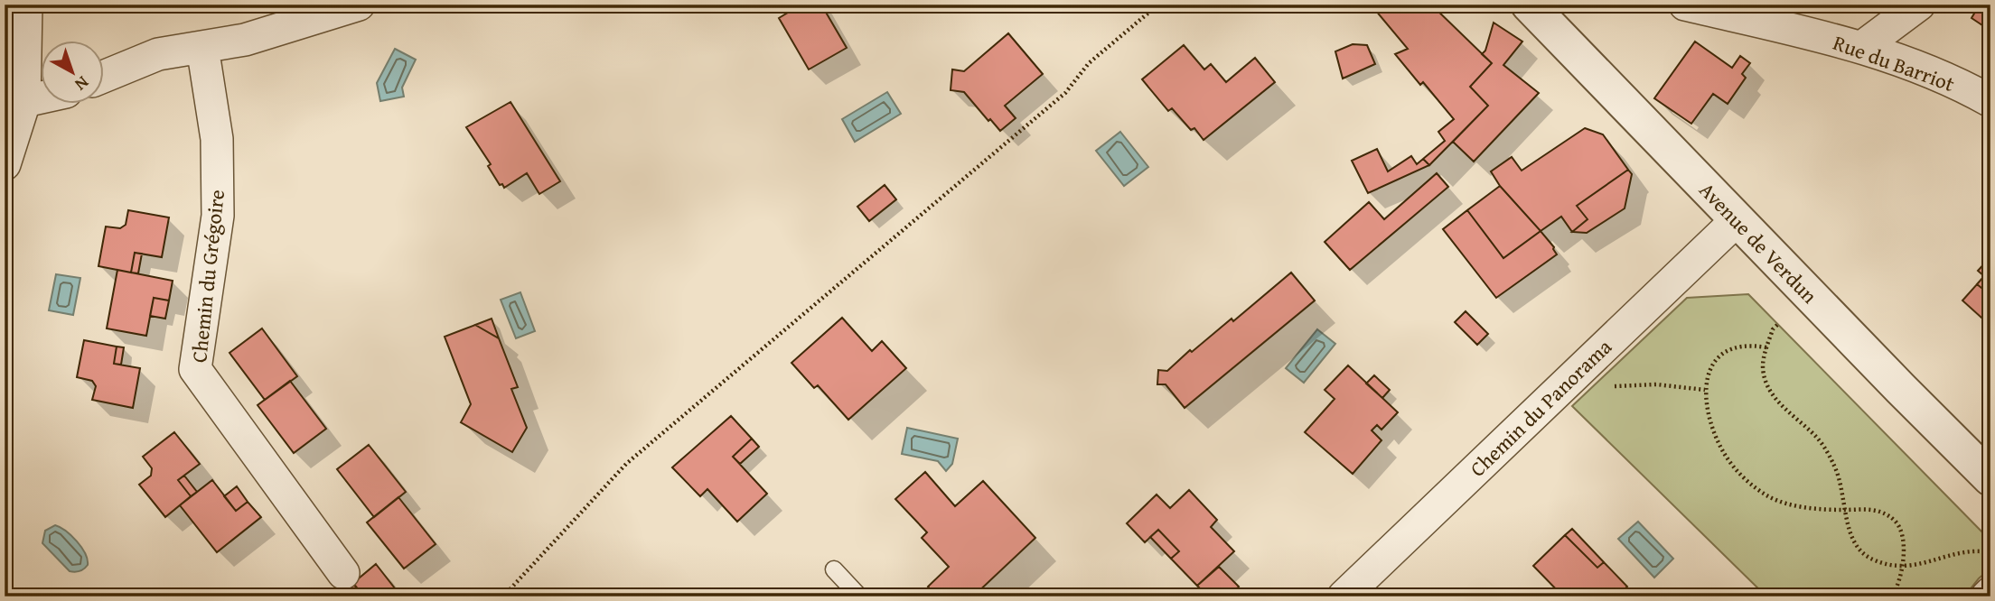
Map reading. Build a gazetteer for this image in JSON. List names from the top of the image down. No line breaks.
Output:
{"streets":{"street":["Rue du Barriot","Avenue de Verdun","Chemin du Grégoire","Chemin du Panorama"]},"crossings":[["Avenue de Verdun","Chemin du Panorama"]],"north":"bottom right"}
